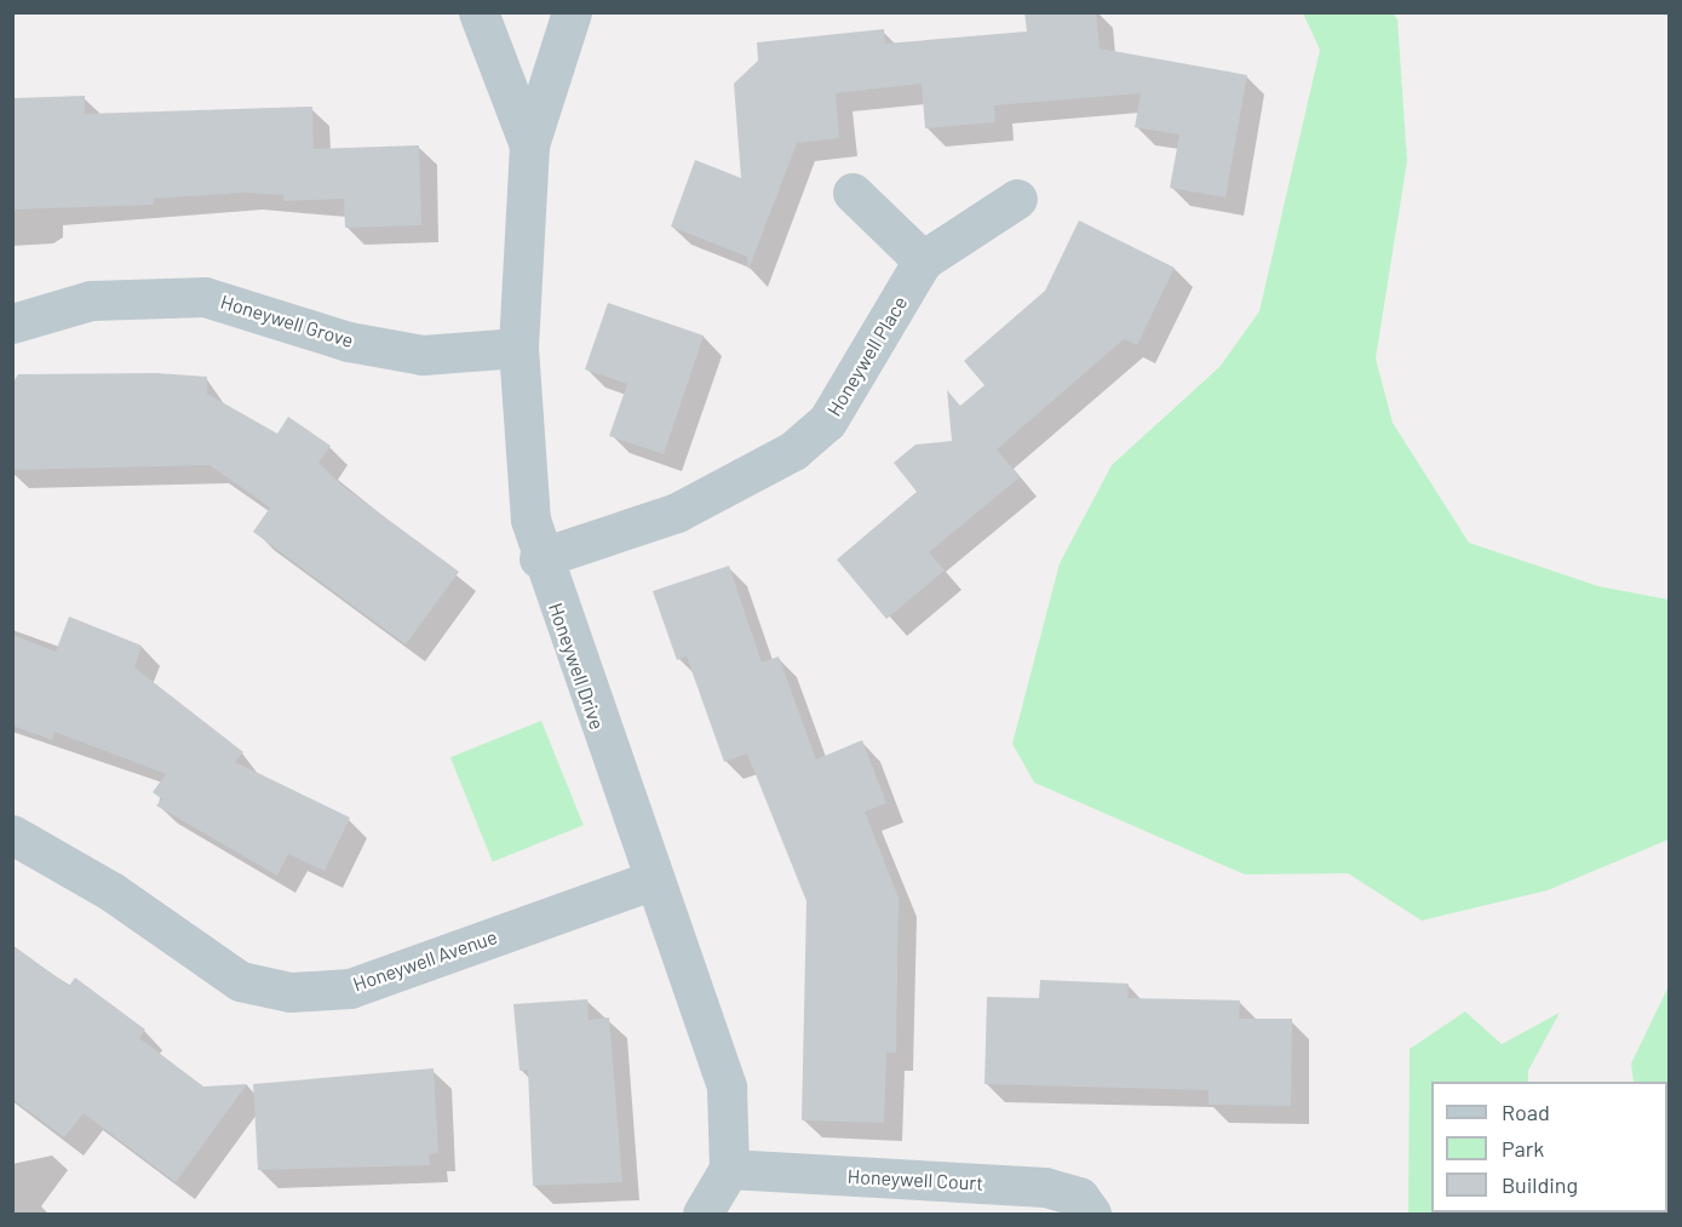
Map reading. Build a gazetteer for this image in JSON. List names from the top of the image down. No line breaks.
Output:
{"streets":{"street":["Honeywell Grove","Honeywell Place","Honeywell Drive","Honeywell Avenue","Honeywell Court"]},"crossings":[["Honeywell Grove","Honeywell Drive"],["Honeywell Place","Honeywell Drive"],["Honeywell Drive","Honeywell Avenue"],["Honeywell Drive","Honeywell Court"]],"legend":["Road","Park","Building"]}
